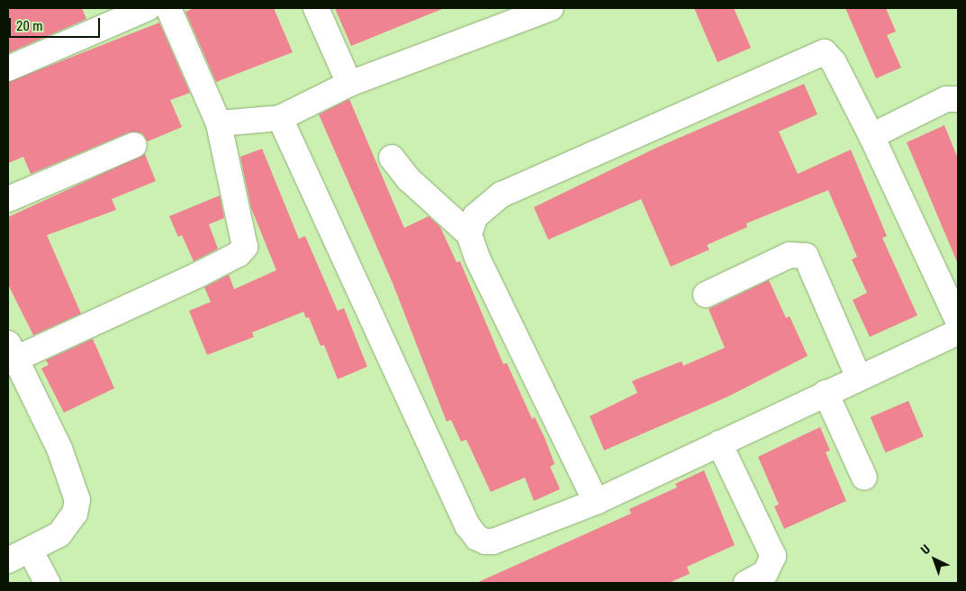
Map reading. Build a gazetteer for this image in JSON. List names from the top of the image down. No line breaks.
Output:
{"scale_bar":"20 m","north":"top left"}
